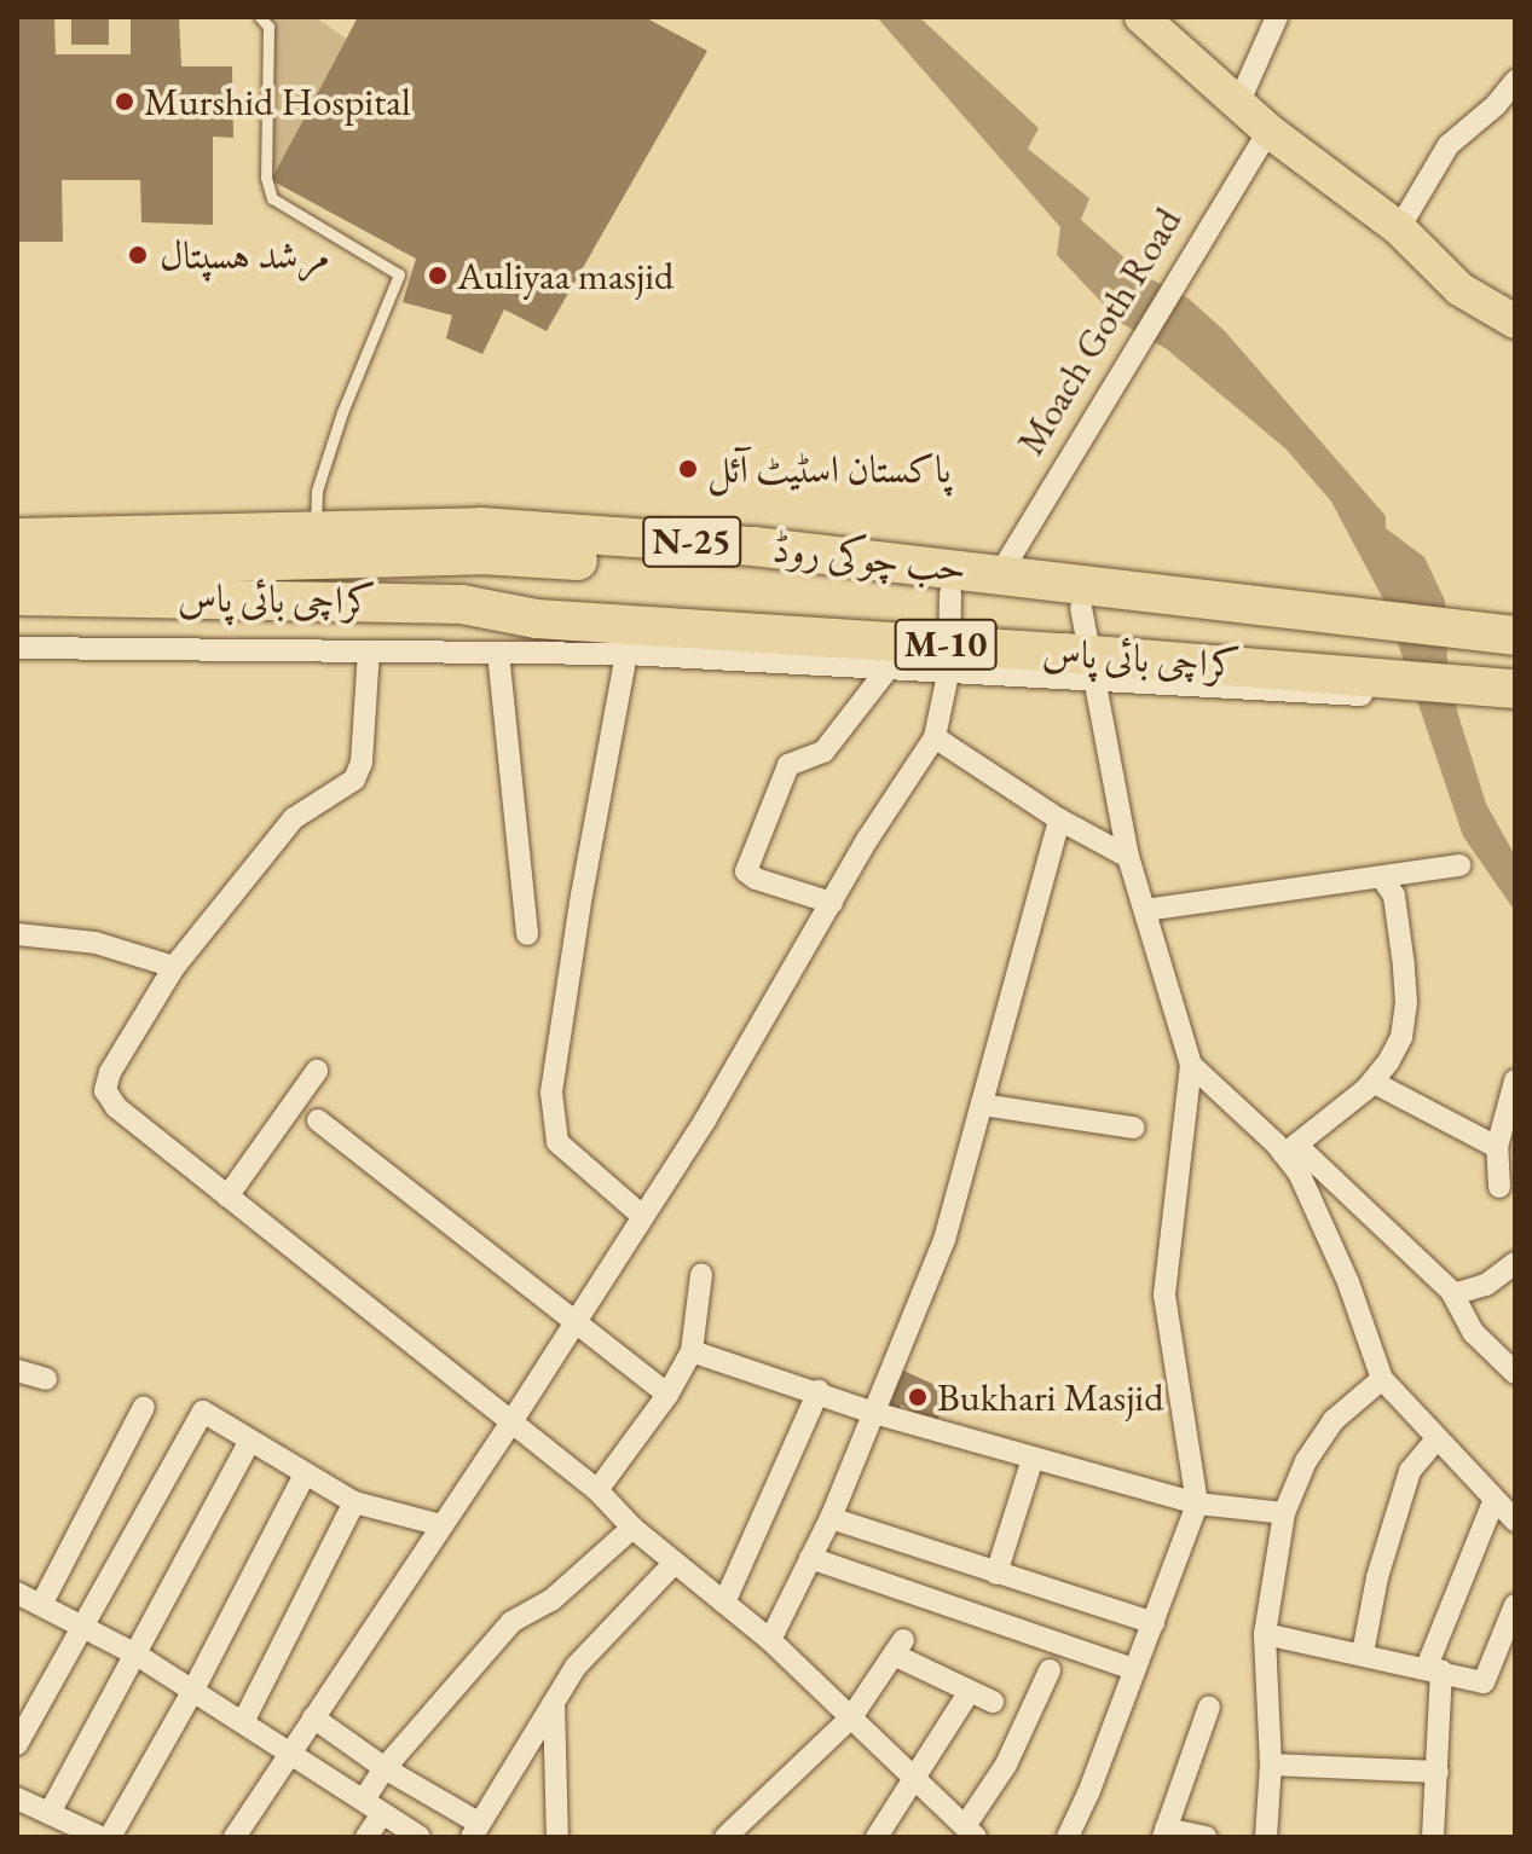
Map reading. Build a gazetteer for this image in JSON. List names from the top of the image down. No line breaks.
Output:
{"streets":{"highway":["N-25","حب چوکی روڈ","کراچی بائی پاس","M-10"],"street":["Moach Goth Road"]},"crossings":[["Moach Goth Road","حب چوکی روڈ"]],"places":["Murshid Hospital","مرشد ہسپتال","Auliyaa masjid","پاکستان اسٹیٹ آئل","Bukhari Masjid"]}
